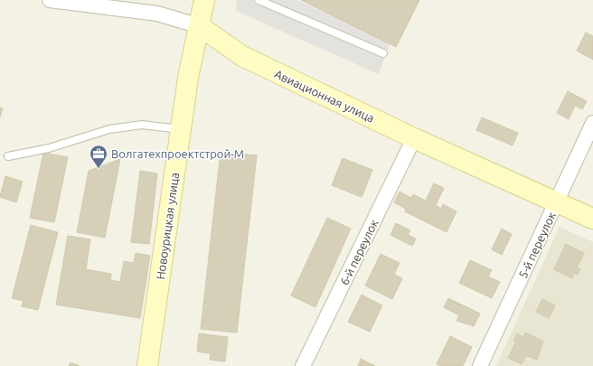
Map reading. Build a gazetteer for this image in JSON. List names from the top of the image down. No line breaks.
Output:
{"streets":{"main road":["Авиационная улица","Новоурицкая улица"],"street":["5-й переулок","6-й переулок"]},"crossings":[["Авиационная улица","Новоурицкая улица"],["Авиационная улица","5-й переулок"],["Авиационная улица","6-й переулок"]],"places":{"office":["Волгатехпроектстрой-М"]}}
